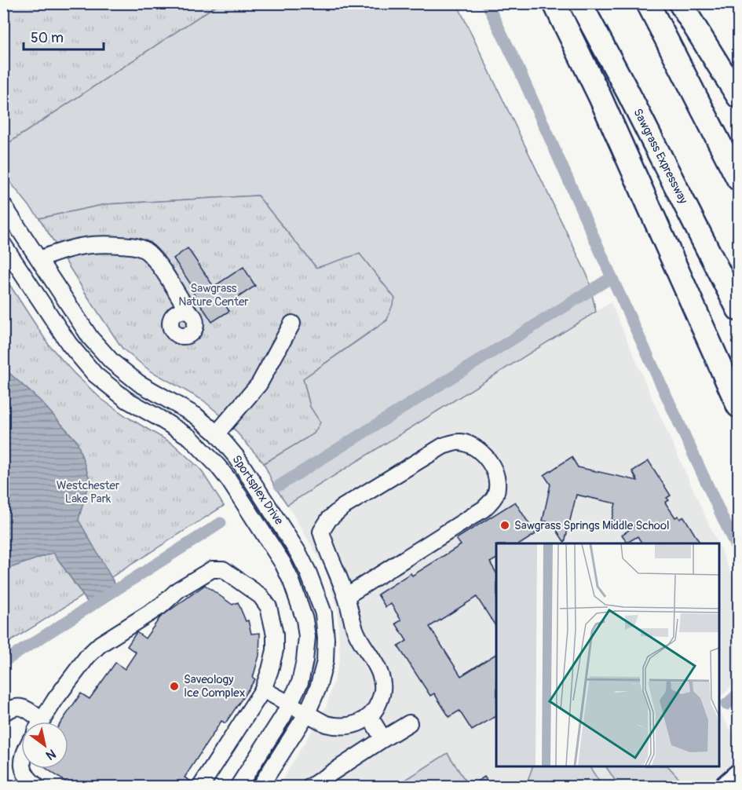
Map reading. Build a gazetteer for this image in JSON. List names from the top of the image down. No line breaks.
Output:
{"streets":{"highway":["Sawgrass Expressway"],"street":["Sportsplex Drive"]},"parks":["Sawgrass Nature Center","Westchester Lake Park"],"places":["Sawgrass Springs Middle School","Saveology Ice Complex"],"scale_bar":"50 m","north":"bottom right"}
